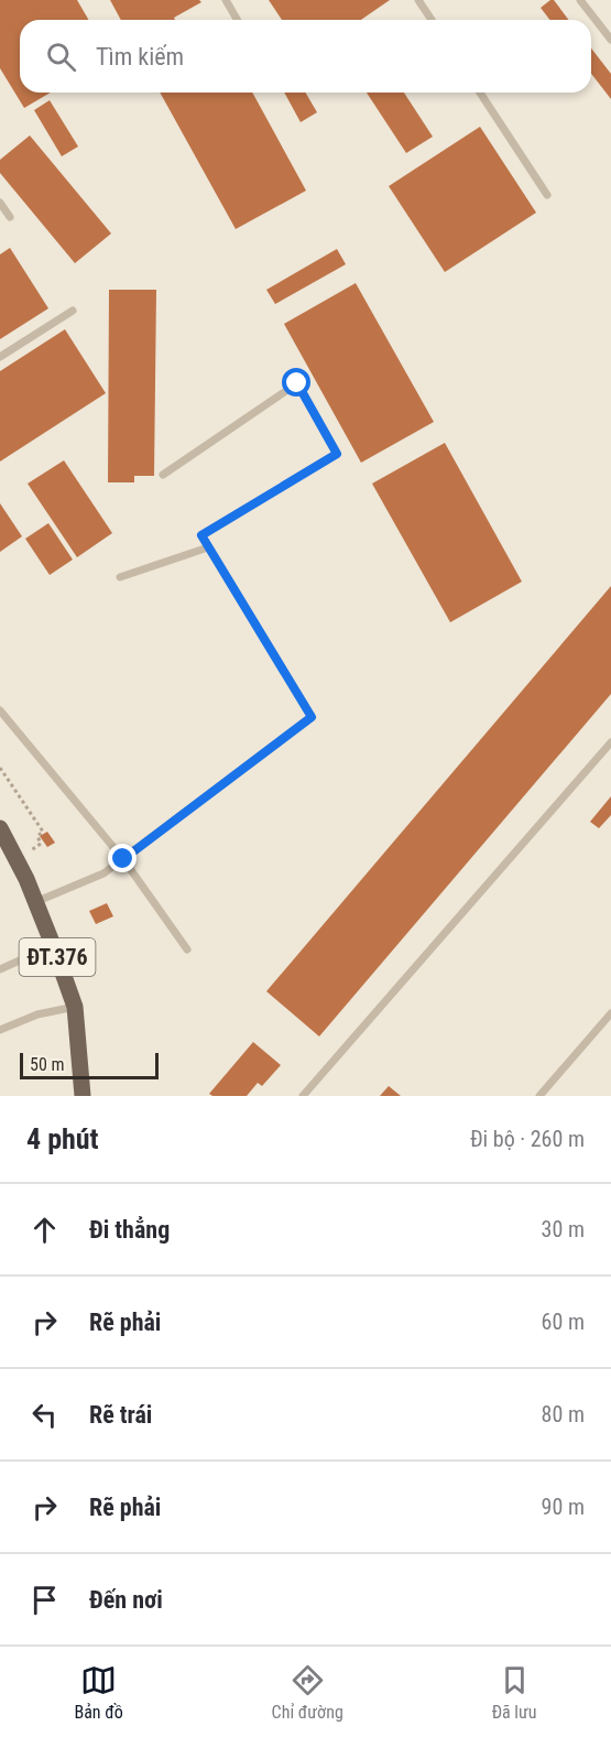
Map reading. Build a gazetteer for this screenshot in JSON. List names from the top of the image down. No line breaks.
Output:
{"streets":{"main road":["ĐT.376"]},"scale_bar":"50 m","page":{"search":"Tìm kiếm","scale":"50 m","heading":["4 phút","Đi bộ · 260 m"],"list":[["Đi thẳng","30 m"],["Rẽ phải","60 m"],["Rẽ trái","80 m"],["Rẽ phải","90 m"],"Đến nơi"],"nav":["Bản đồ","Chỉ đường","Đã lưu"]}}
